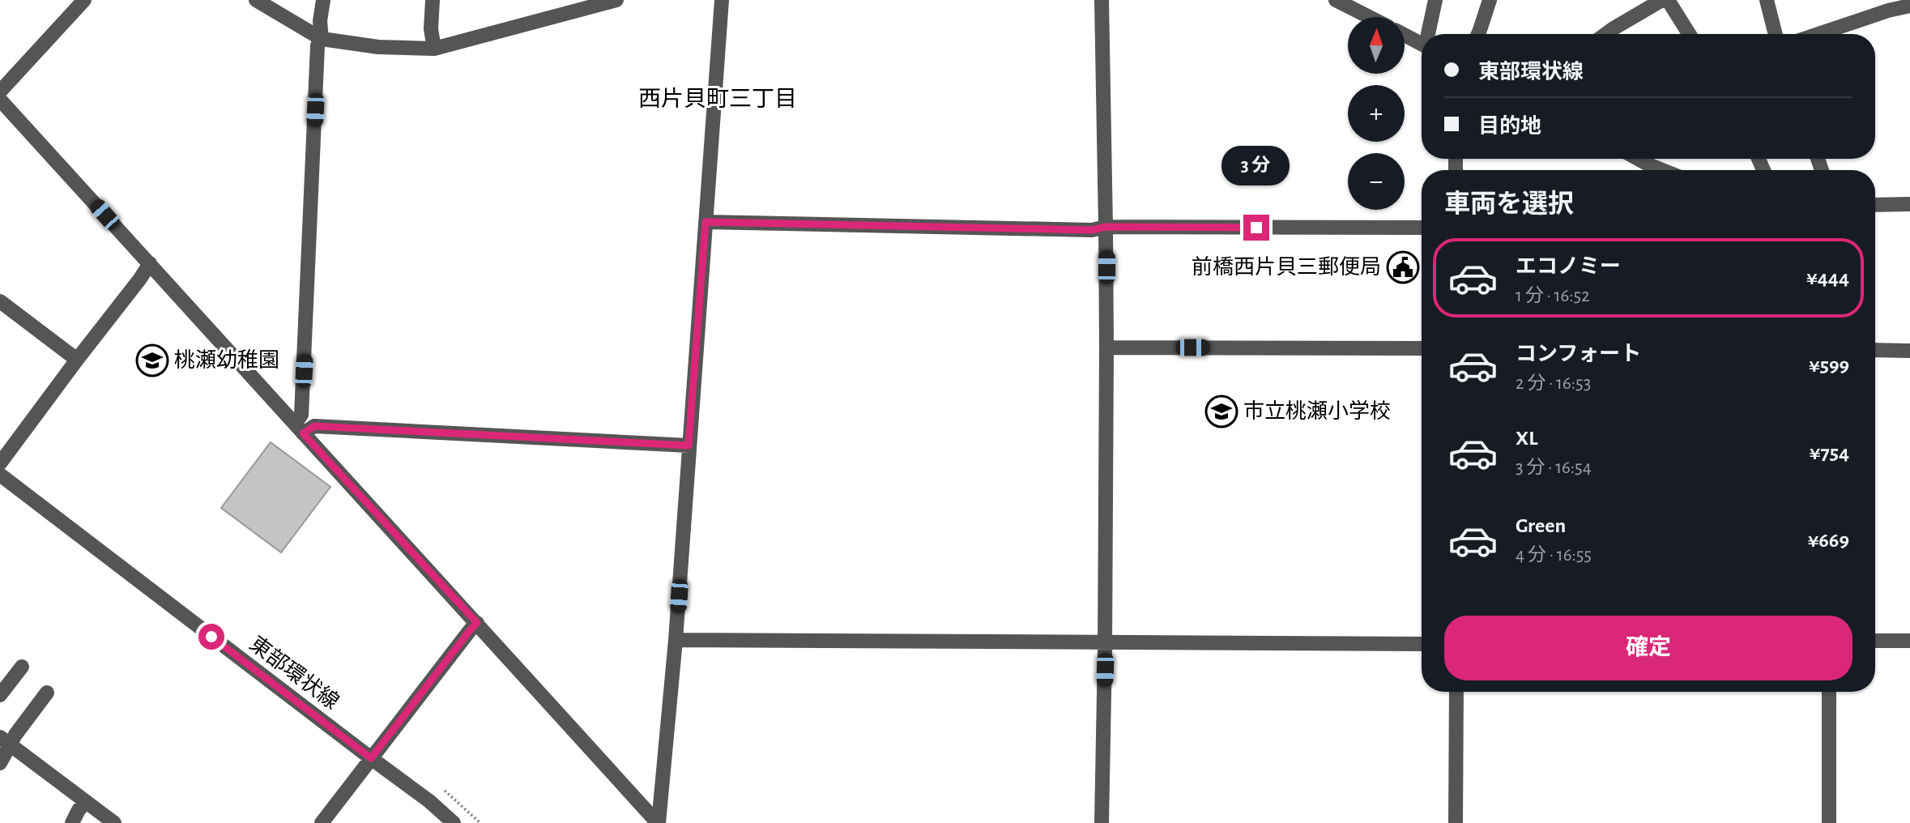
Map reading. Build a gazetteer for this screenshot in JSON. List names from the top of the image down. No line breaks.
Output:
{"streets":{"street":["東部環状線"]},"districts":["西片貝町三丁目"],"places":{"public building":["前橋西片貝三郵便局"],"school or university":["桃瀬幼稚園","市立桃瀬小学校"]},"north":"top","page":{"map_buttons":["+","−"],"banner":["東部環状線","目的地"],"bubble":"3 分","heading":"車両を選択","list":[{"name":"エコノミー","note":"1 分 · 16:52","value":"¥444"},{"name":"コンフォート","note":"2 分 · 16:53","value":"¥599"},{"name":"XL","note":"3 分 · 16:54","value":"¥754"},{"name":"Green","note":"4 分 · 16:55","value":"¥669"}],"buttons":"確定"}}
